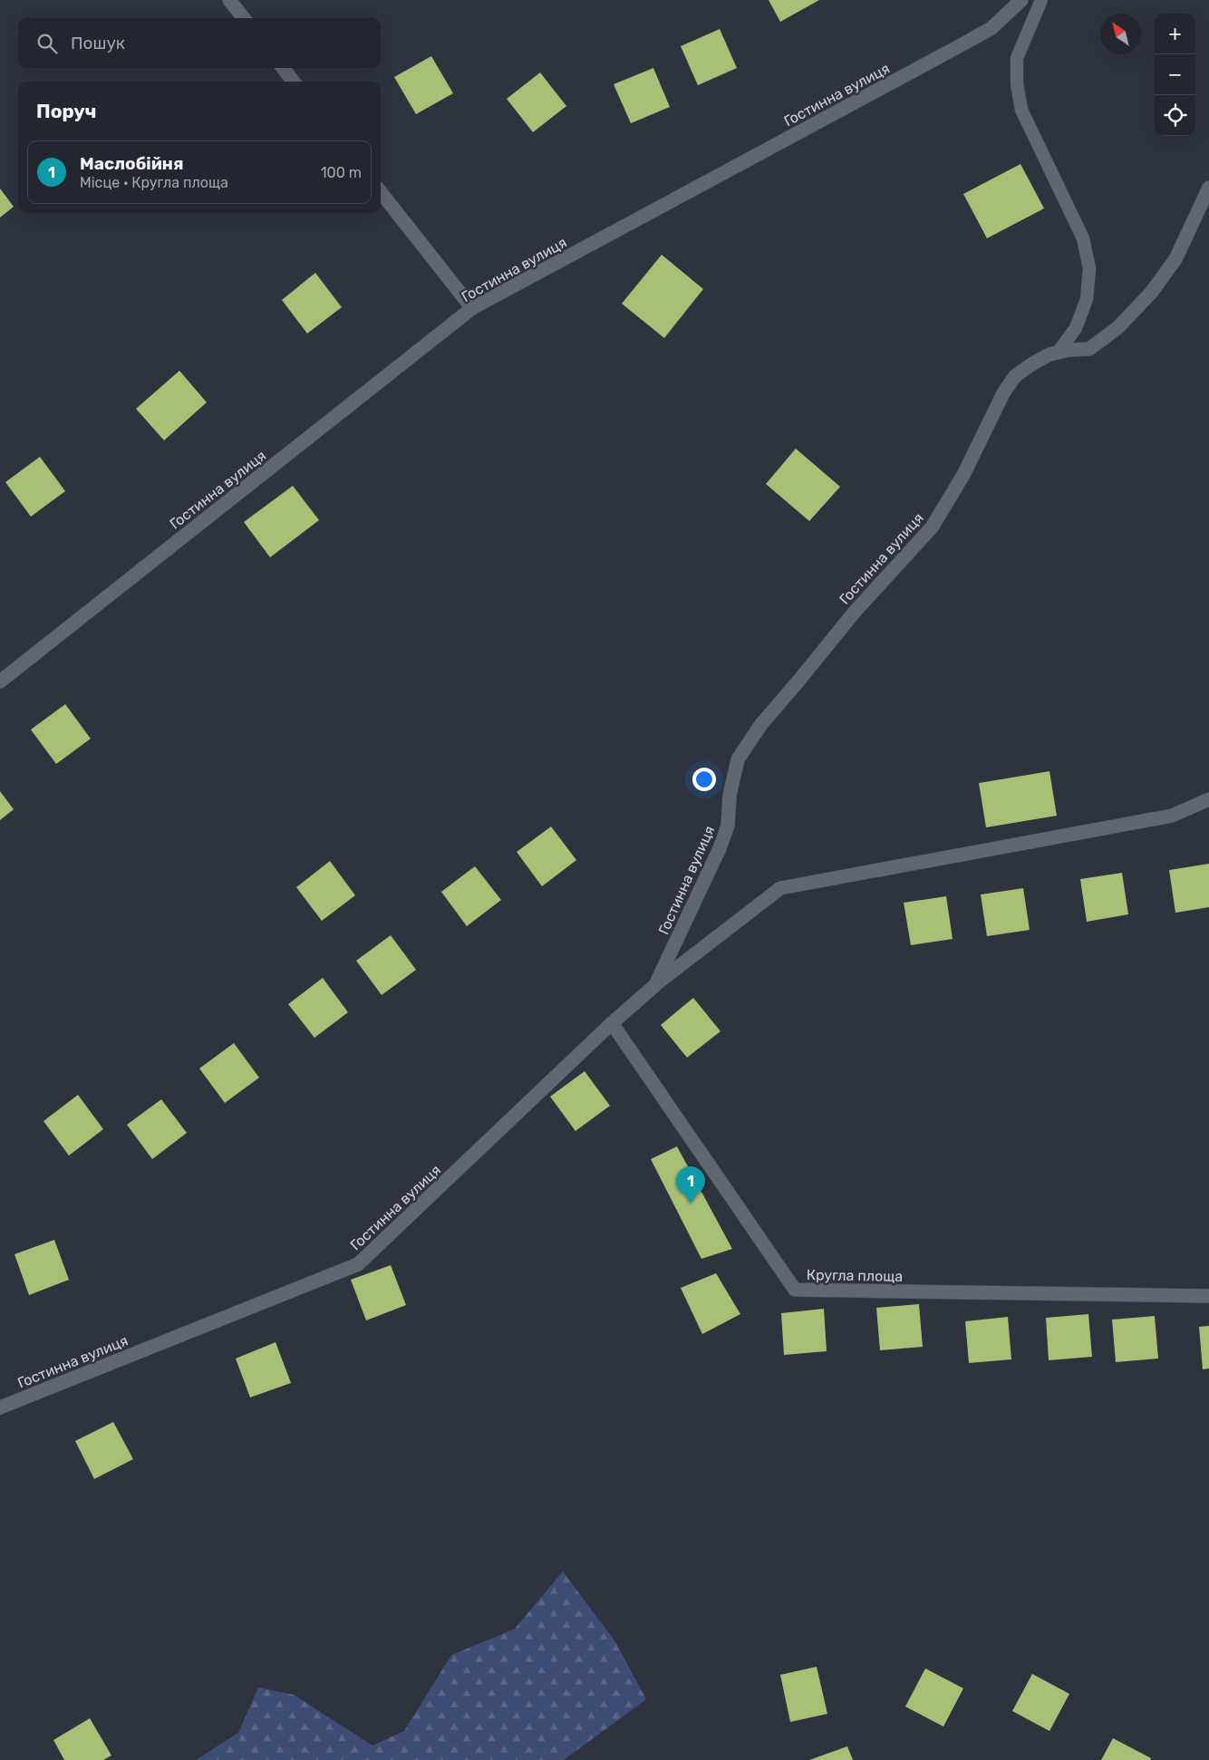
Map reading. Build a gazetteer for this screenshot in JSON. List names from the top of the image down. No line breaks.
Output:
{"streets":{"street":["Гостинна вулиця","Кругла площа"]},"crossings":[["Гостинна вулиця","Кругла площа"]],"north":"top left","page":{"map_buttons":["+","−"],"search":"Пошук","heading":"Поруч","list":[{"mark":"1","name":"Маслобійня","note":"Місце · Кругла площа","value":"100 m"}],"pins":"1"}}
